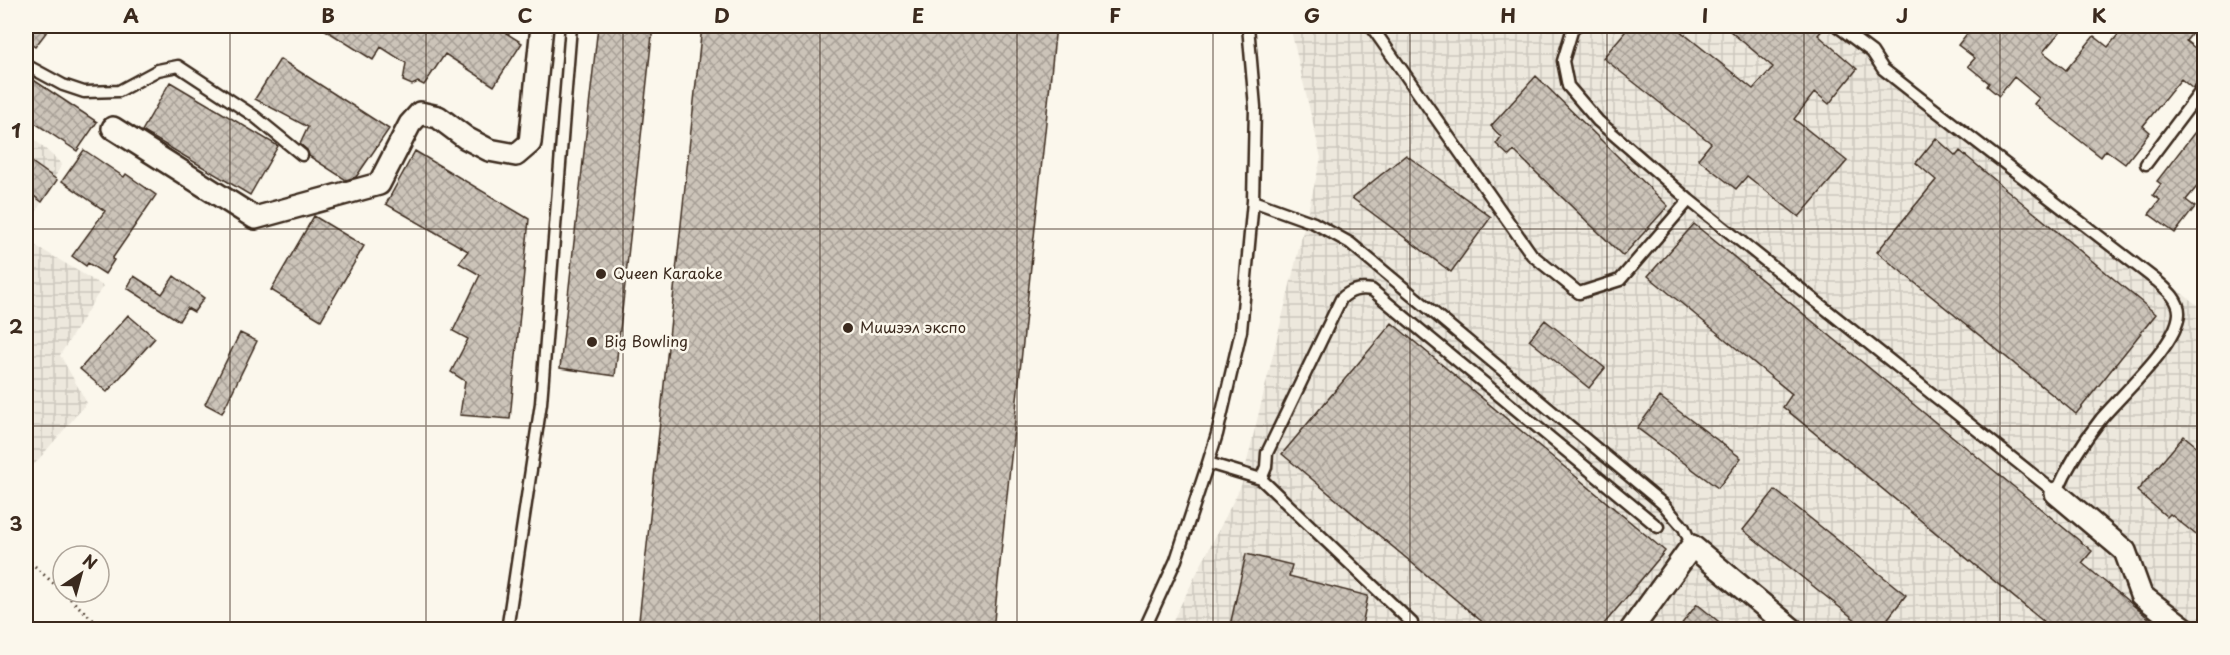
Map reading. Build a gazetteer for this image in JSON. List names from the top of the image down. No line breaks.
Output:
{"places":["Queen Karaoke","Мишээл экспо","Big Bowling"],"north":"top right","grid":{"columns":["A","B","C","D","E","F","G","H","I","J","K"],"rows":["1","2","3"]}}
